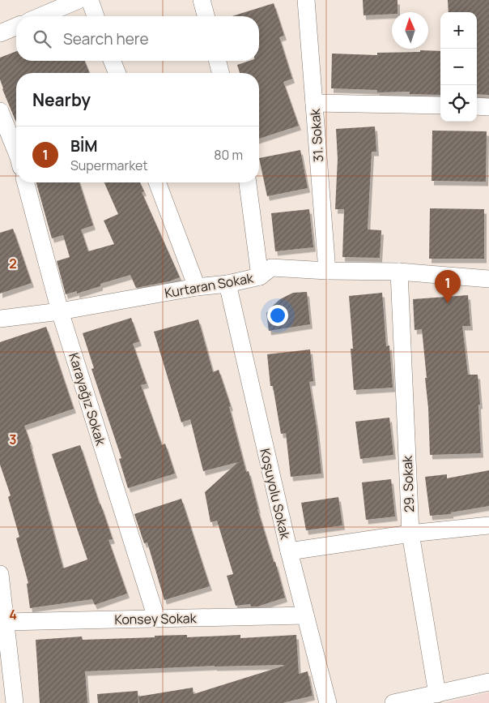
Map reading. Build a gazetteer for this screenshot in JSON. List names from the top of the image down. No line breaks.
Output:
{"streets":{"street":["31. Sokak","Kurtaran Sokak","Karayağız Sokak","29. Sokak","Koşuyolu Sokak","Konsey Sokak"]},"crossings":[["31. Sokak","Kurtaran Sokak"],["Kurtaran Sokak","Karayağız Sokak"],["Kurtaran Sokak","29. Sokak"],["Kurtaran Sokak","Koşuyolu Sokak"],["Karayağız Sokak","Konsey Sokak"],["Koşuyolu Sokak","Konsey Sokak"]],"north":"top","page":{"map_buttons":["+","−"],"search":"Search here","heading":"Nearby","list":[{"mark":"1","name":"BİM","note":"Supermarket","value":"80 m"}],"pins":"1"},"grid":{"rows":["2","3","4"]}}
